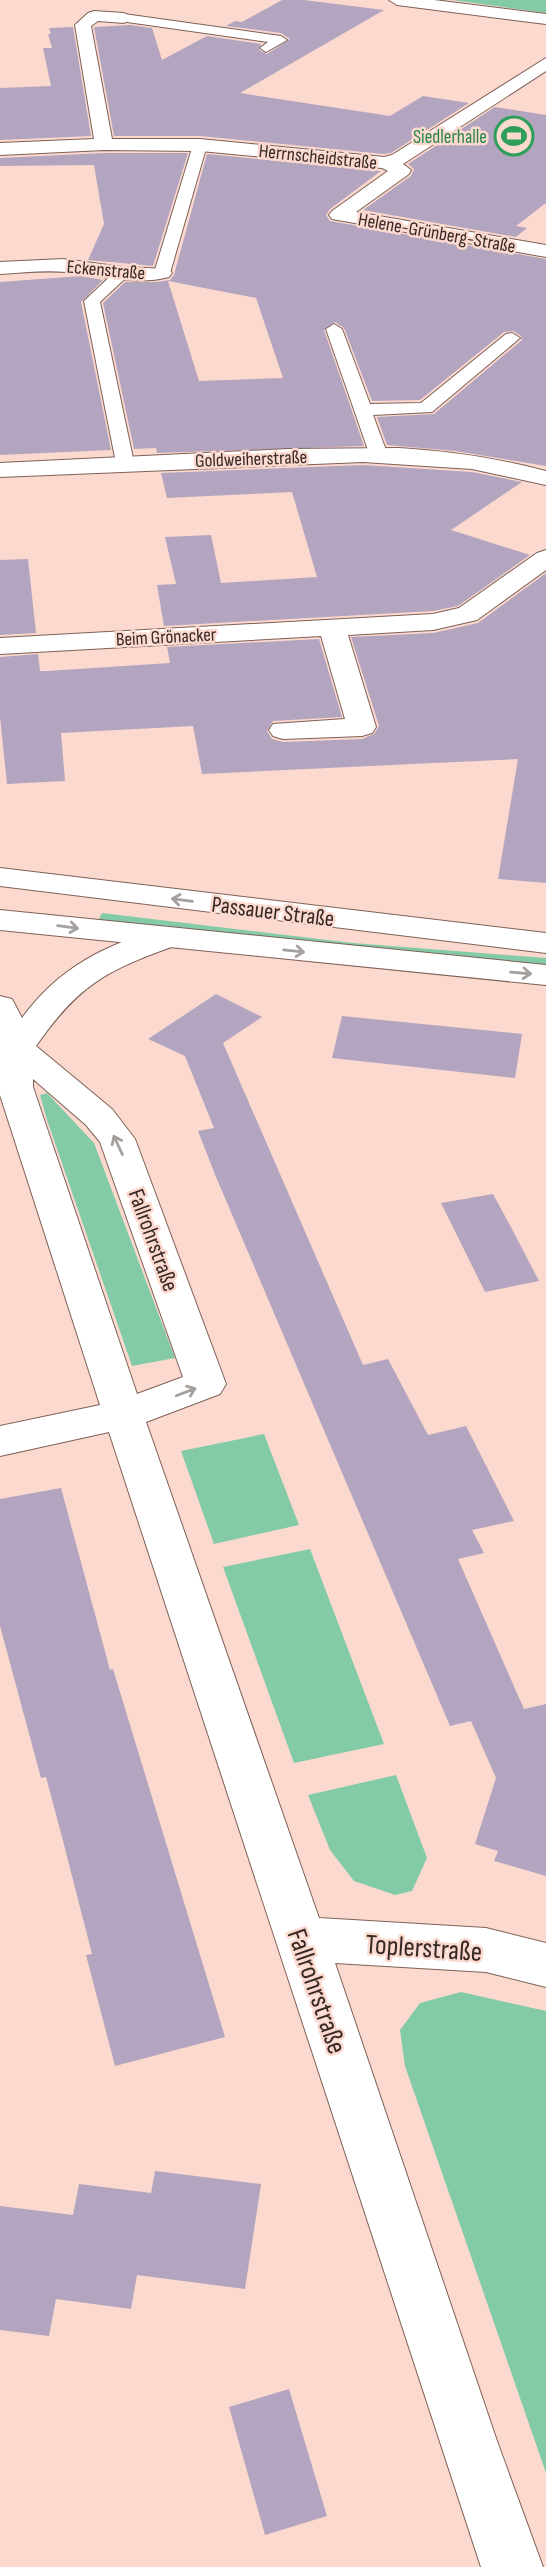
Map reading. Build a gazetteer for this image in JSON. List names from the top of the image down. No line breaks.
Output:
{"streets":{"street":["Herrnscheidstraße","Helene-Grünberg-Straße","Eckenstraße","Goldweiherstraße","Beim Grönacker","Passauer Straße","Fallrohrstraße","Toplerstraße"]},"crossings":[["Herrnscheidstraße","Helene-Grünberg-Straße"],["Herrnscheidstraße","Eckenstraße"],["Fallrohrstraße","Toplerstraße"]],"places":{"sports":["Siedlerhalle"]}}
